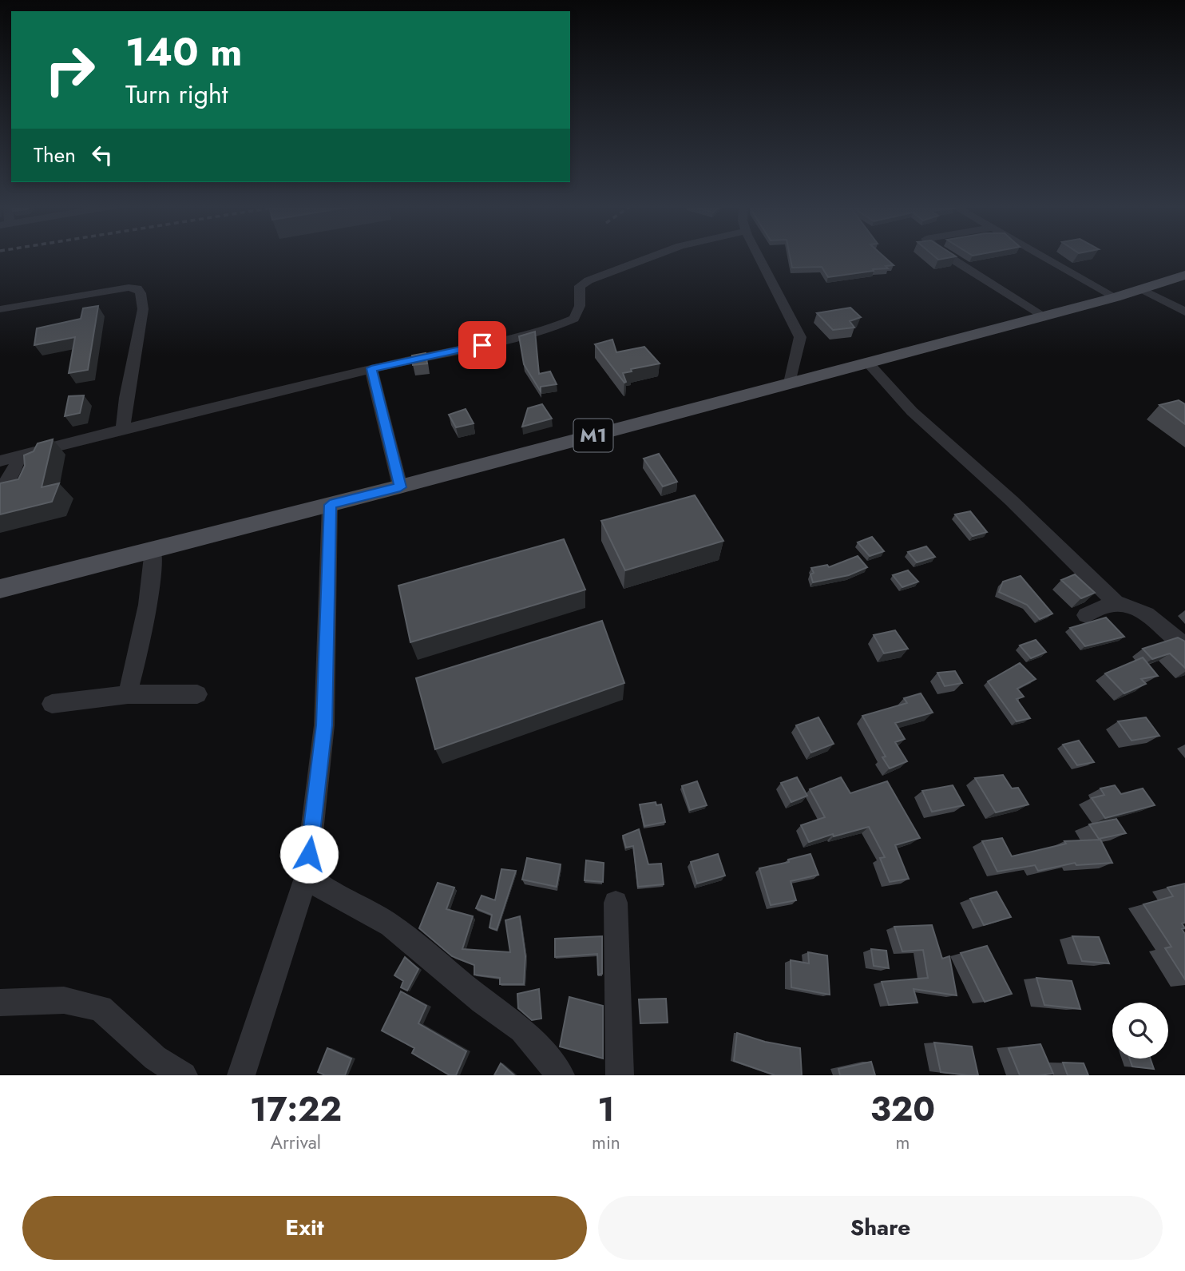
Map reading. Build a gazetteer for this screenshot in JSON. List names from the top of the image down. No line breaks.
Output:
{"streets":{"main road":["M1"]},"page":{"turn":["140 m","Turn right"],"then":"Then","eta":["17:22","Arrival","1","min","320","m"],"buttons":["Exit","Share"]}}
